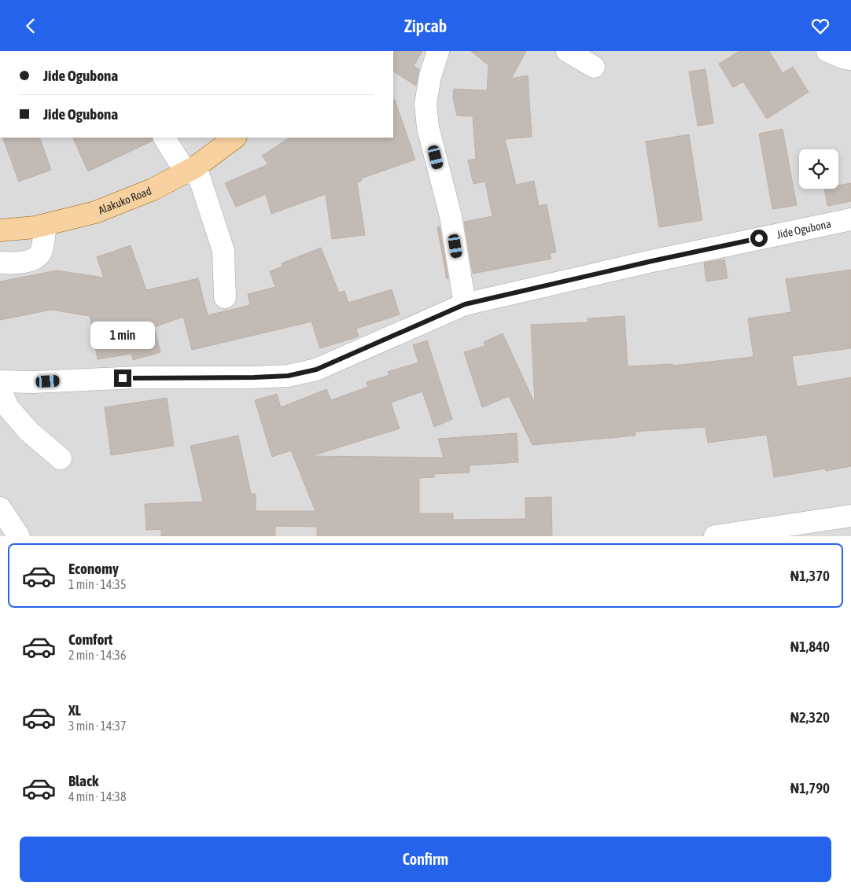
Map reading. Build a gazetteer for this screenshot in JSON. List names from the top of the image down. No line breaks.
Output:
{"streets":{"main road":["Alakuko Road"],"street":["Jide Ogubona"]},"page":{"header":"Zipcab","banner":["Jide Ogubona","Jide Ogubona"],"bubble":"1 min","list":[{"name":"Economy","note":"1 min · 14:35","value":"₦1,370"},{"name":"Comfort","note":"2 min · 14:36","value":"₦1,840"},{"name":"XL","note":"3 min · 14:37","value":"₦2,320"},{"name":"Black","note":"4 min · 14:38","value":"₦1,790"}],"buttons":"Confirm"}}
